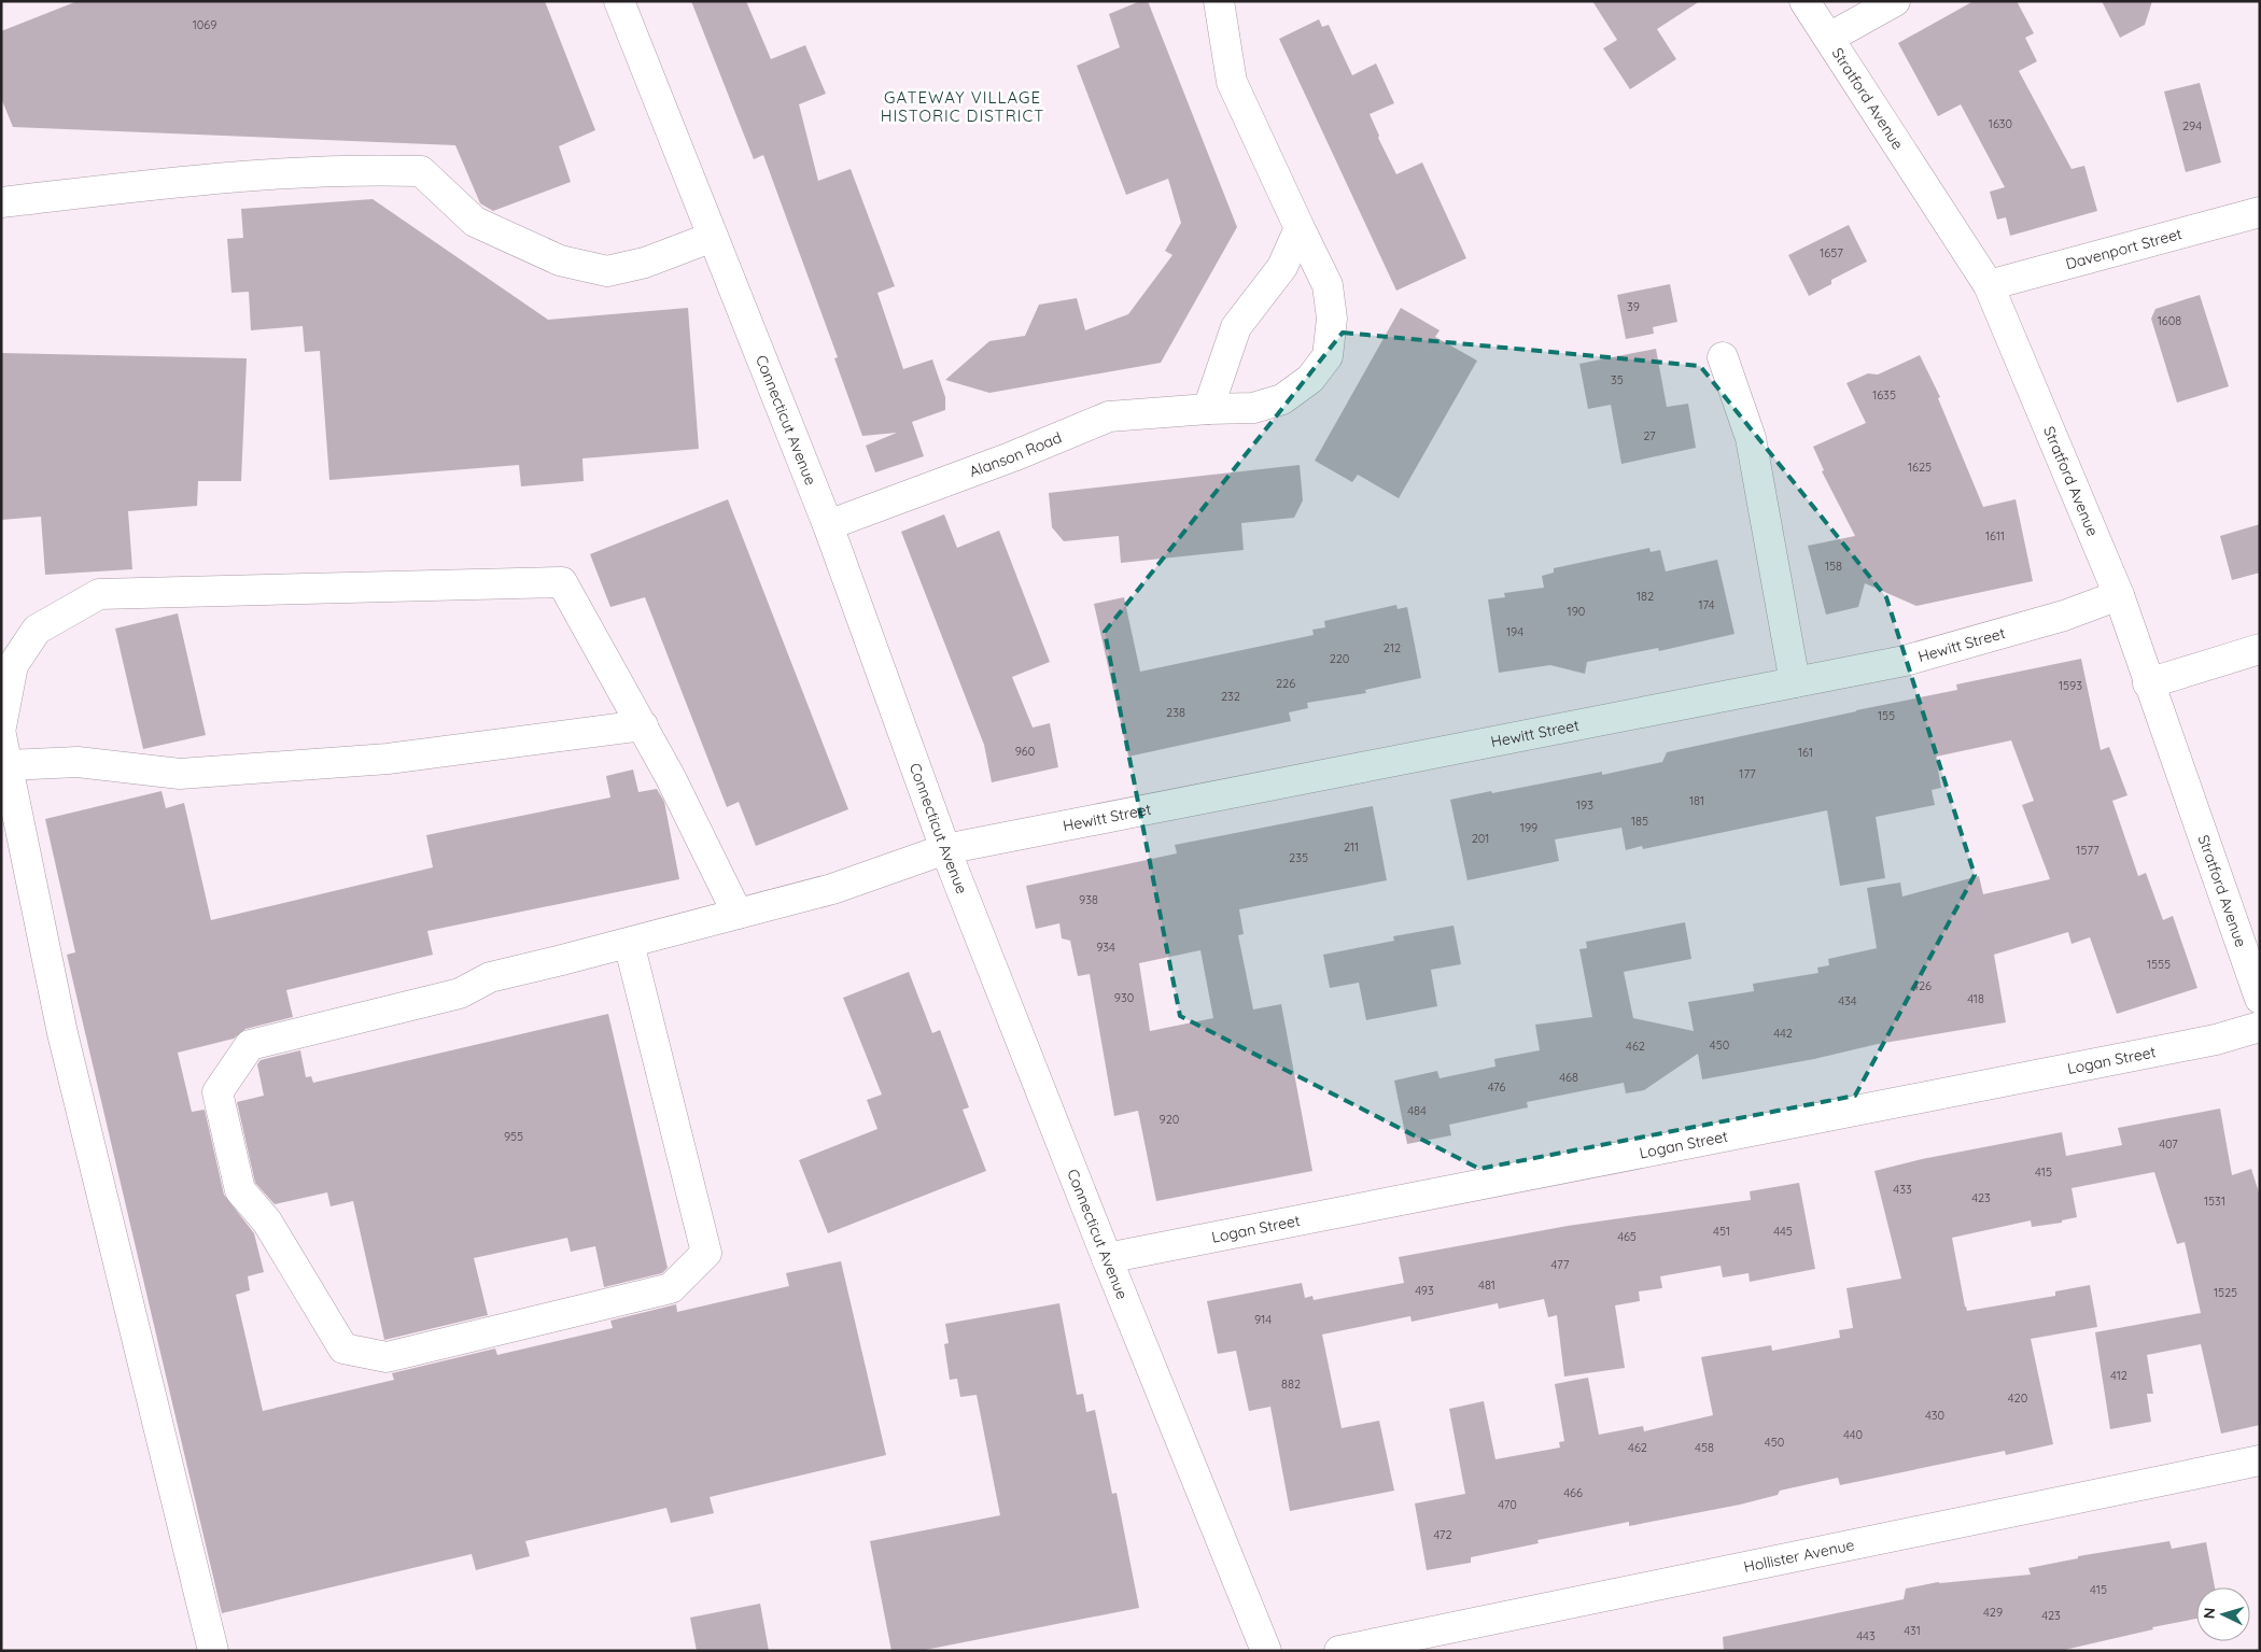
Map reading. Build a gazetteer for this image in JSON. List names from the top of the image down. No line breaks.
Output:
{"streets":{"street":["Stratford Avenue","Davenport Street","Connecticut Avenue","Alanson Road","Hewitt Street","Logan Street","Hollister Avenue"]},"crossings":[["Stratford Avenue","Davenport Street"],["Stratford Avenue","Hewitt Street"],["Connecticut Avenue","Alanson Road"],["Connecticut Avenue","Hewitt Street"],["Connecticut Avenue","Logan Street"]],"districts":["GATEWAY VILLAGE HISTORIC DISTRICT"],"house_numbers":["1069","1630","294","1657","39","1608","35","1635","27","1625","1611","158","182","174","190","194","212","220","226","1593","232","238","155","960","161","177","181","193","185","199","201","211","1577","235","938","934","1555","426","930","418","434","442","450","462","468","476","484","920","955","407","415","433","423","1531","451","445","465","477","481","493","1525","914","412","882","420","430","440","450","462","458","466","470","472","415","429","423","431","443"],"north":"left"}
